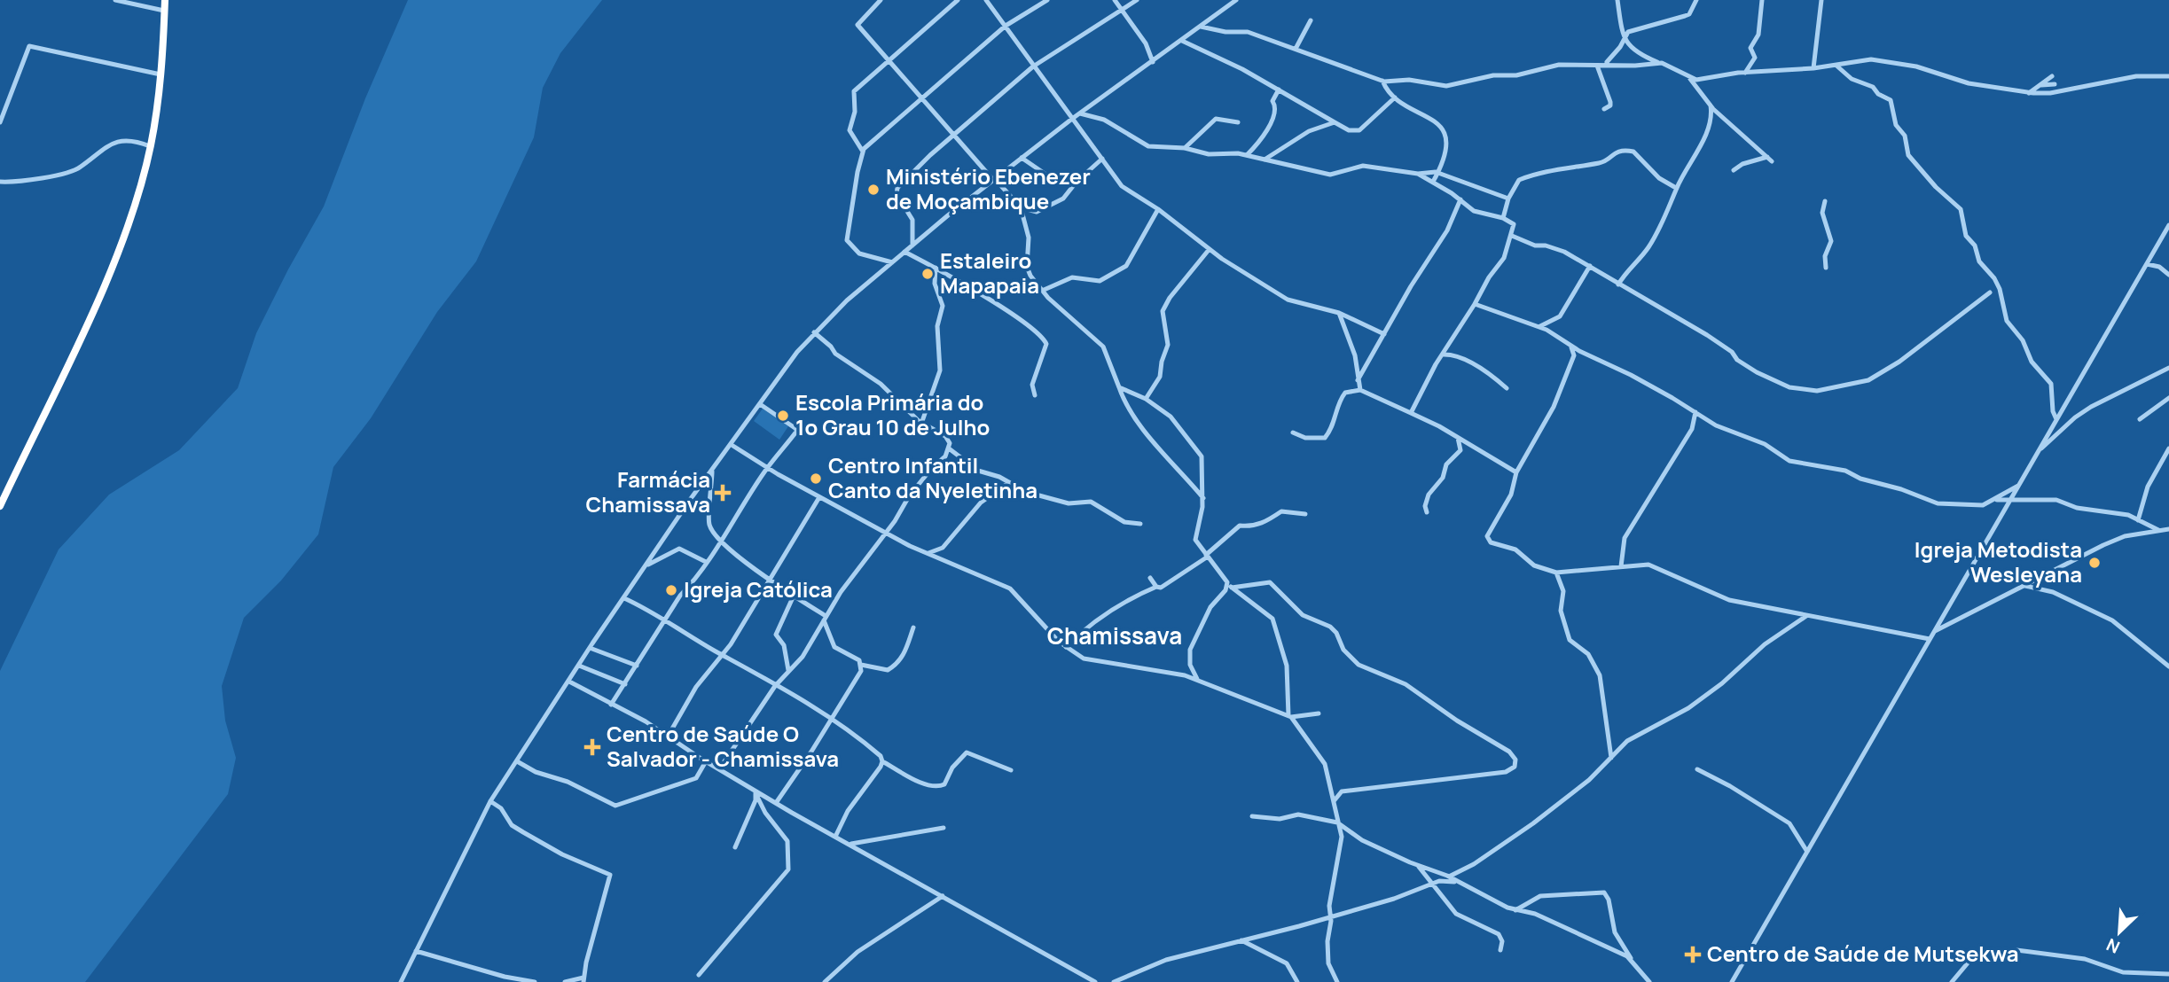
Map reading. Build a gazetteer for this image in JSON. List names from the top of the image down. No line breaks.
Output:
{"districts":["Chamissava"],"places":{"other":["Ministério Ebenezer de Moçambique","Estaleiro Mapapaia","Escola Primária do 1o Grau 10 de Julho","Centro Infantil Canto da Nyeletinha","Igreja Metodista Wesleyana","Igreja Católica"],"health":["Farmácia Chamissava","Centro de Saúde O Salvador - Chamissava","Centro de Saúde de Mutsekwa"]},"north":"bottom left"}
